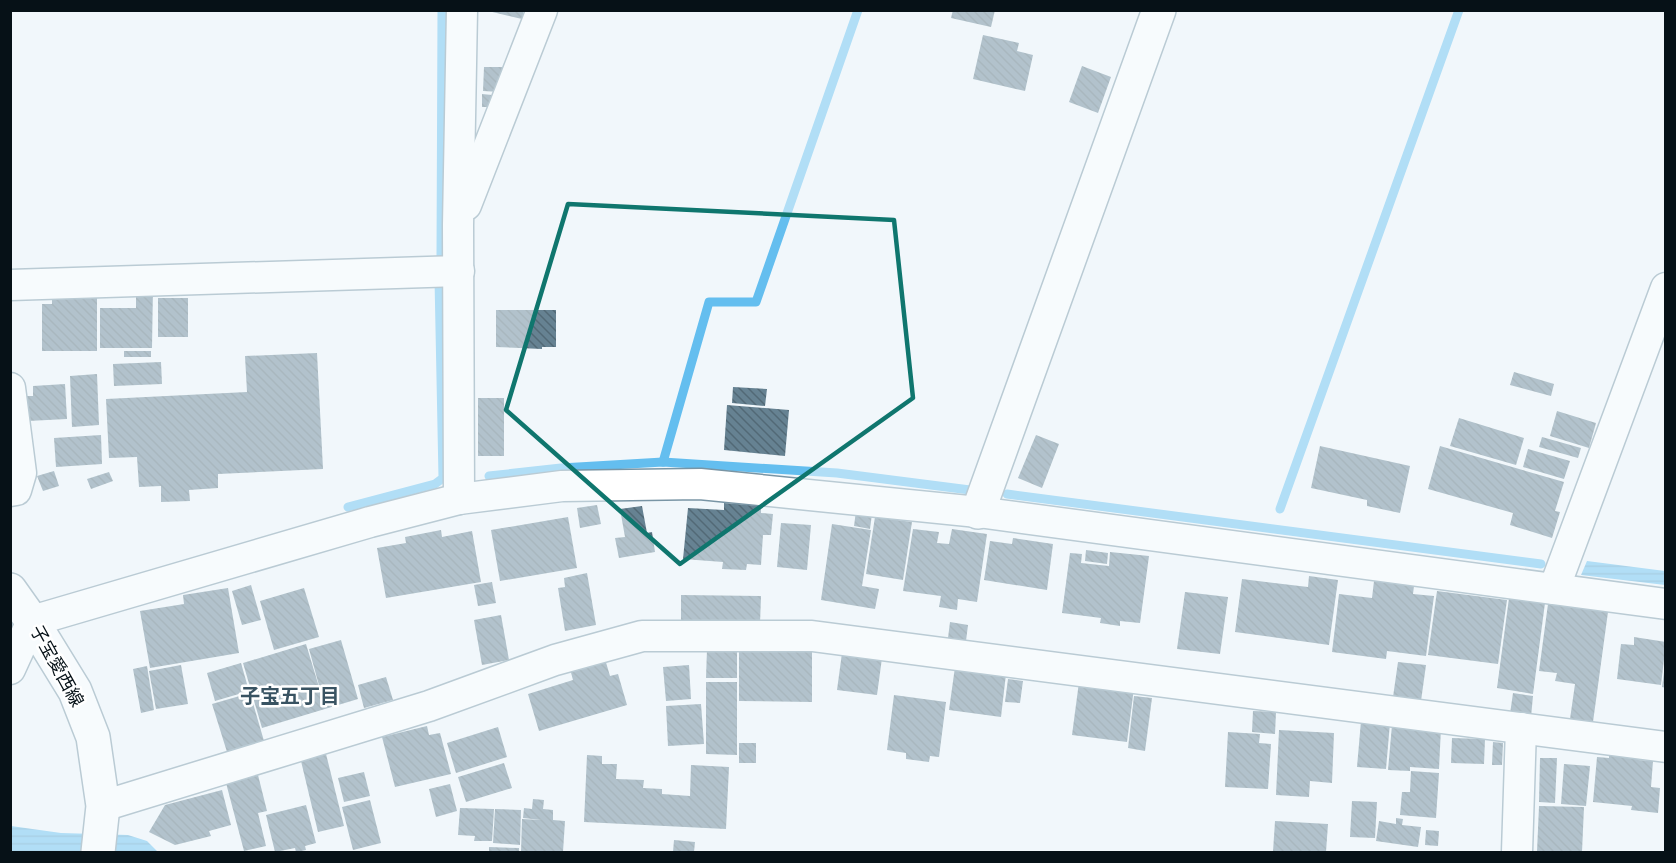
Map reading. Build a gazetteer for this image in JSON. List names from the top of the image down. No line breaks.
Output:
{"streets":{"street":["子宝愛西線"]},"districts":["子宝五丁目"]}
